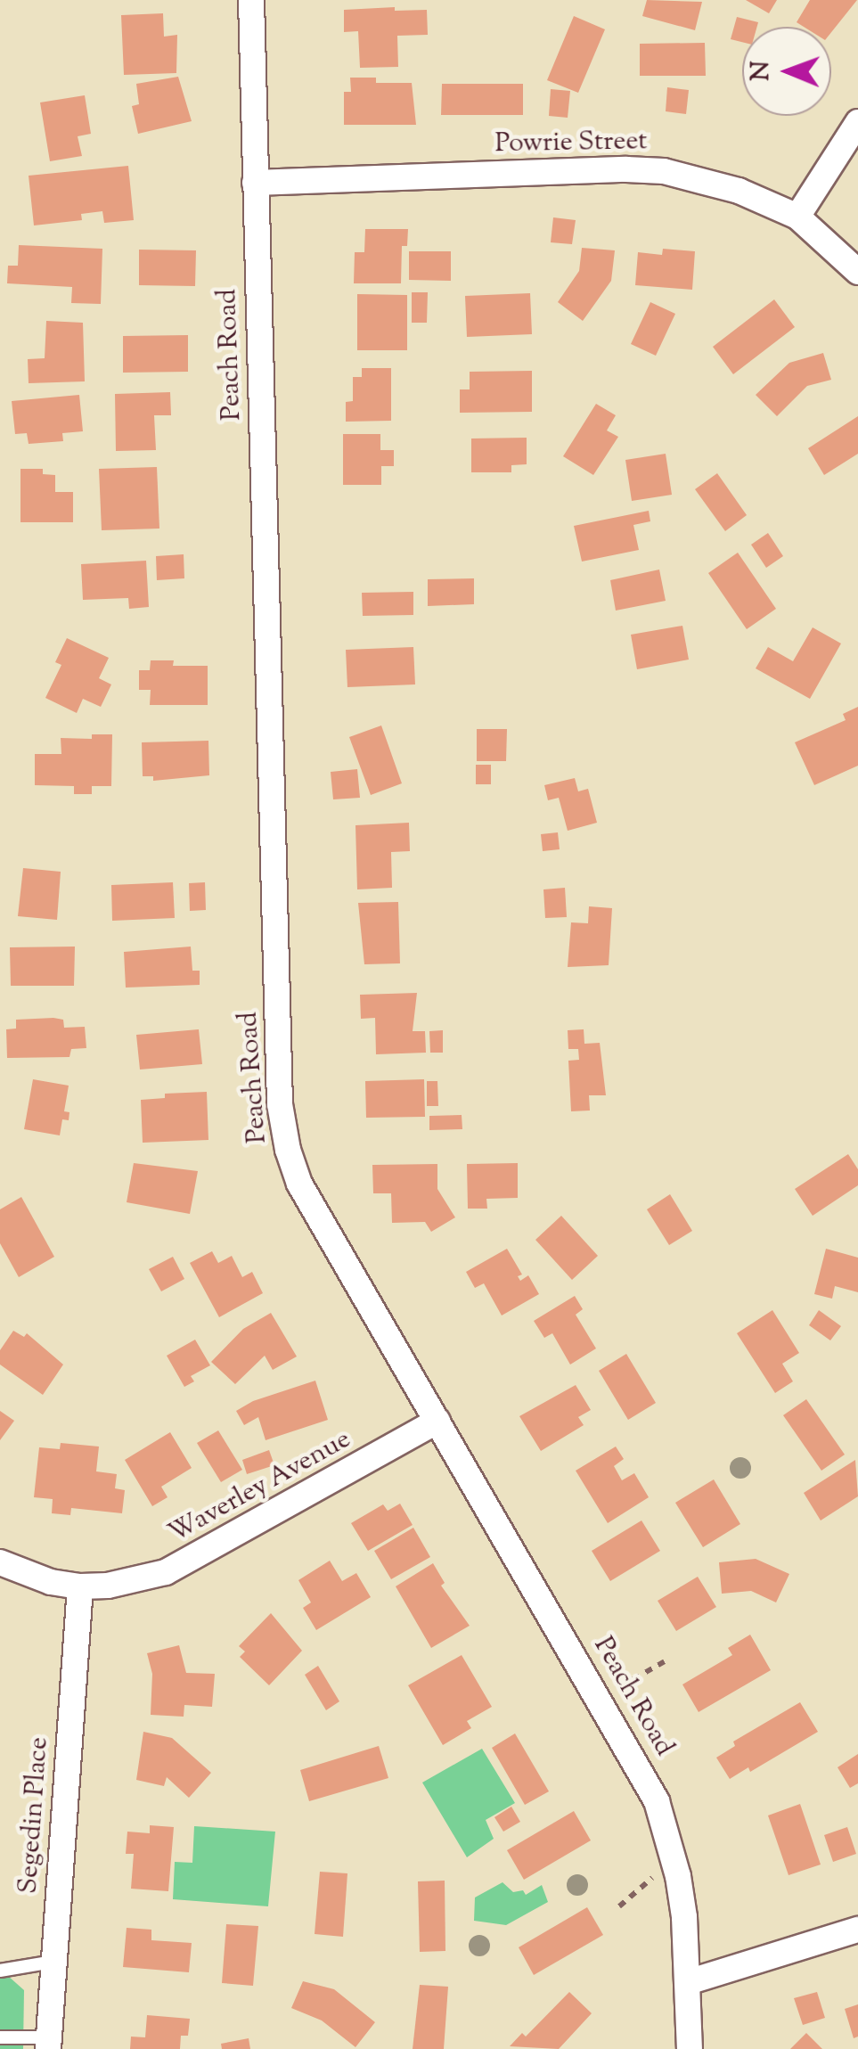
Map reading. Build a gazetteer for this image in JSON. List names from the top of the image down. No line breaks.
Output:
{"streets":{"street":["Powrie Street","Peach Road","Waverley Avenue","Segedin Place"]},"crossings":[["Powrie Street","Peach Road"],["Peach Road","Waverley Avenue"],["Waverley Avenue","Segedin Place"]],"north":"left"}
